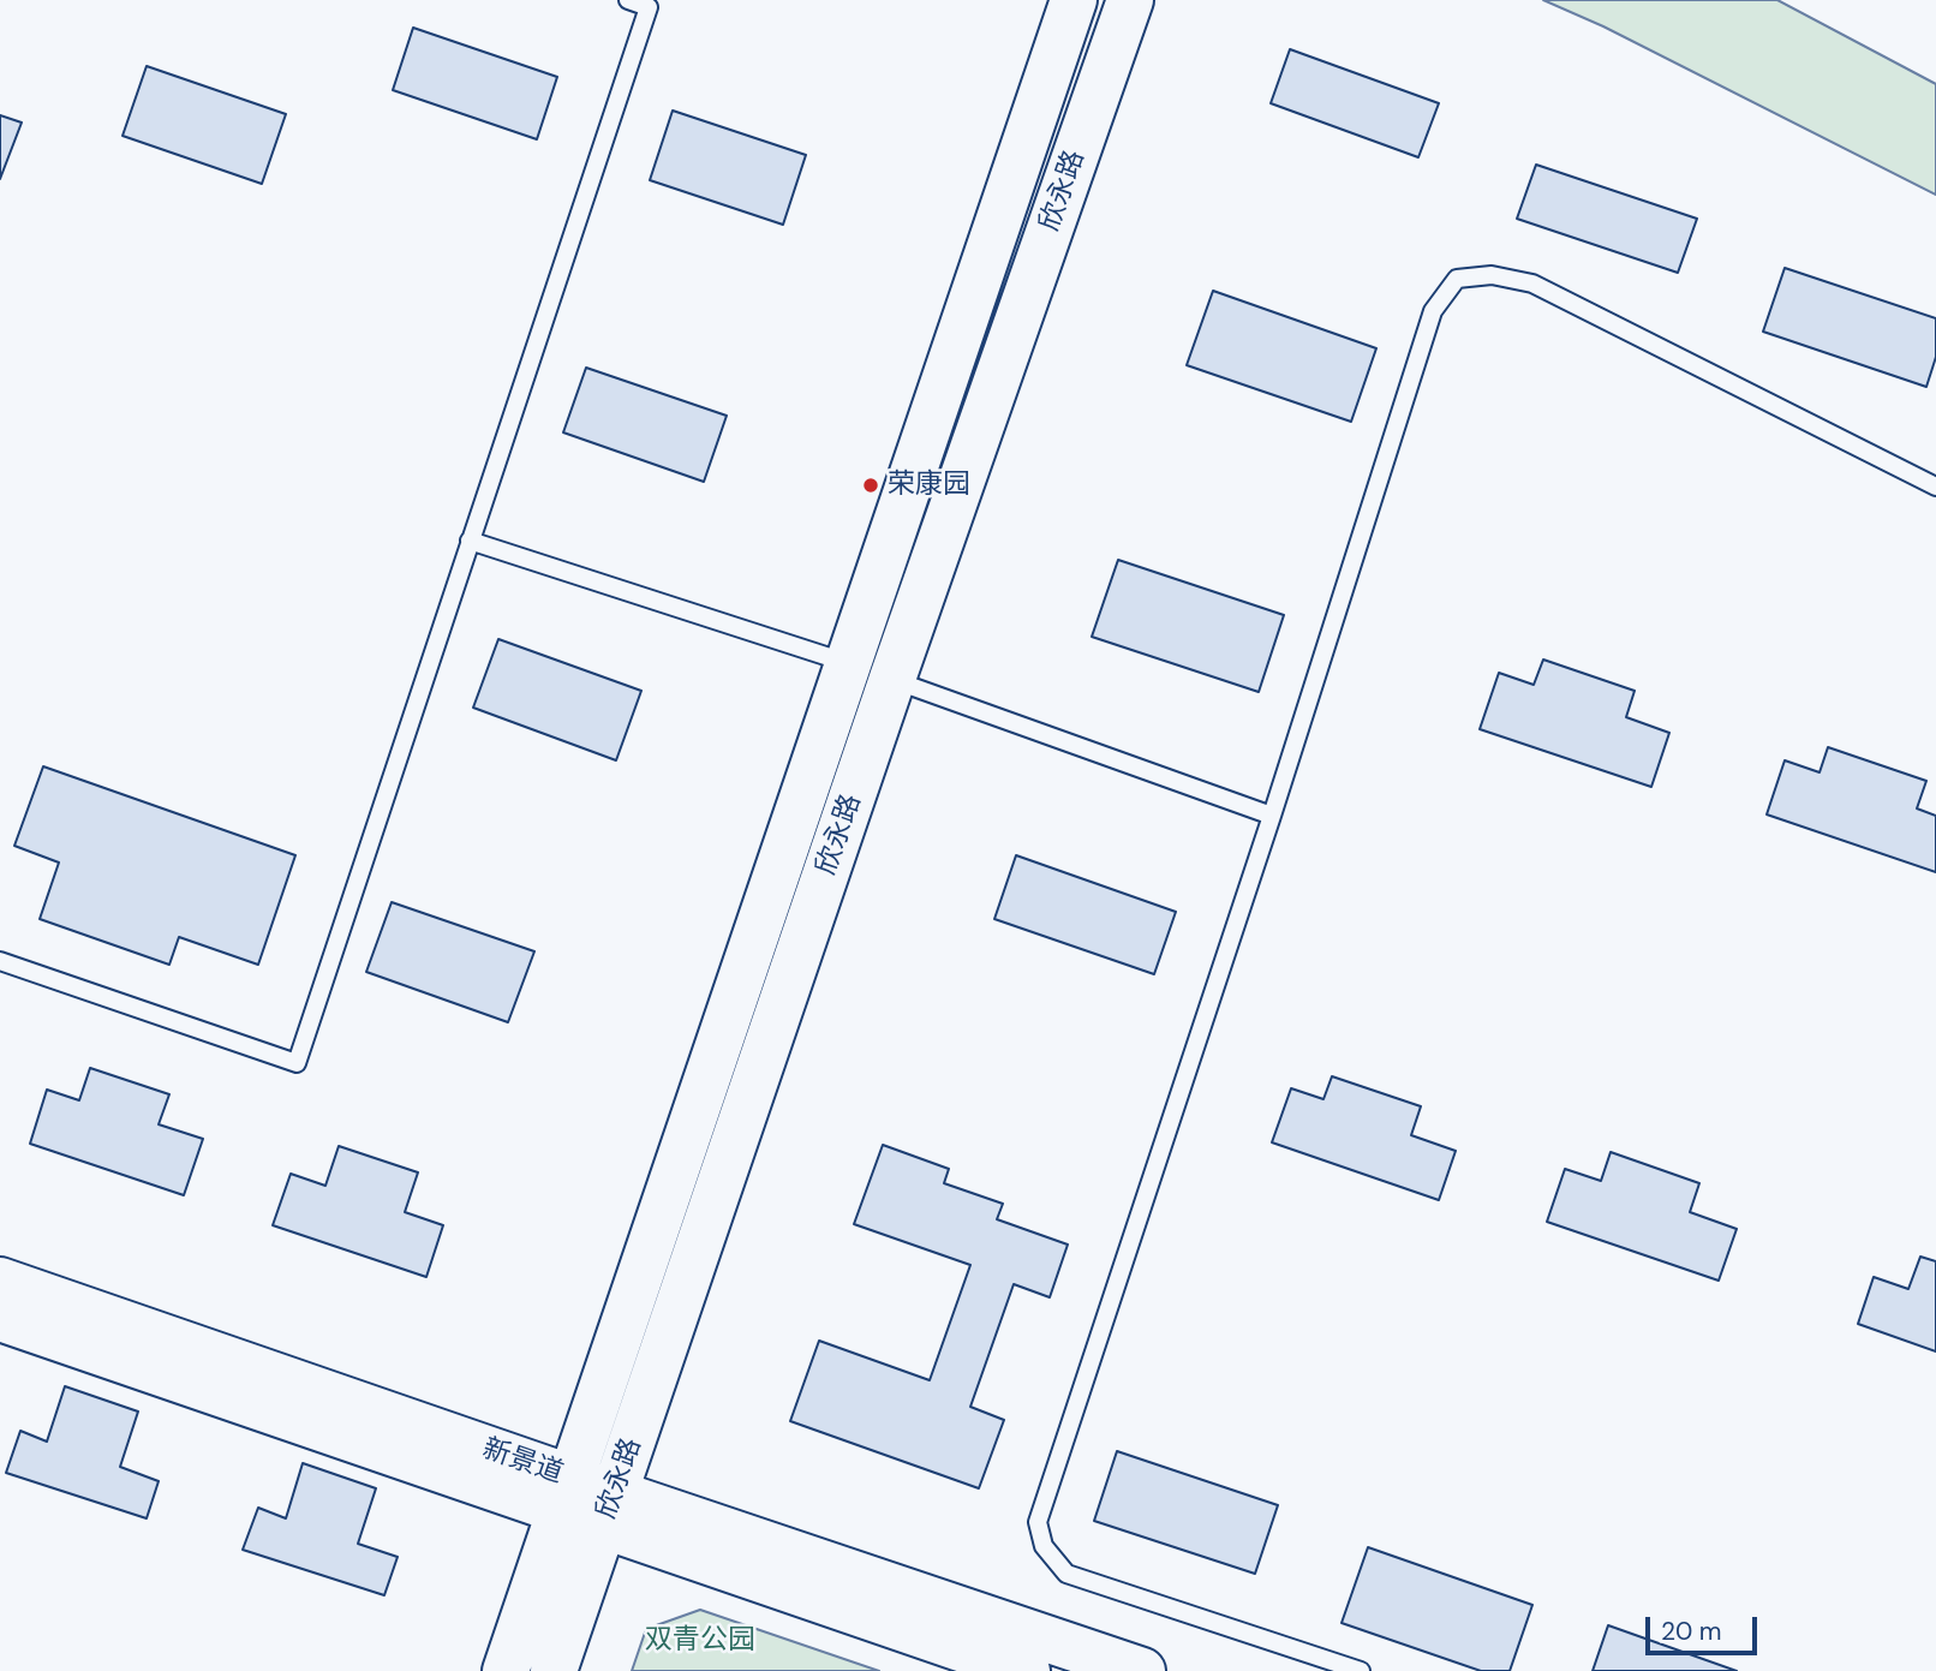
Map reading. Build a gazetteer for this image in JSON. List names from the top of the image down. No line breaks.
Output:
{"streets":{"street":["欣永路","新景道"]},"crossings":[["欣永路","新景道"]],"parks":["双青公园"],"places":["荣康园"],"scale_bar":"20 m"}
